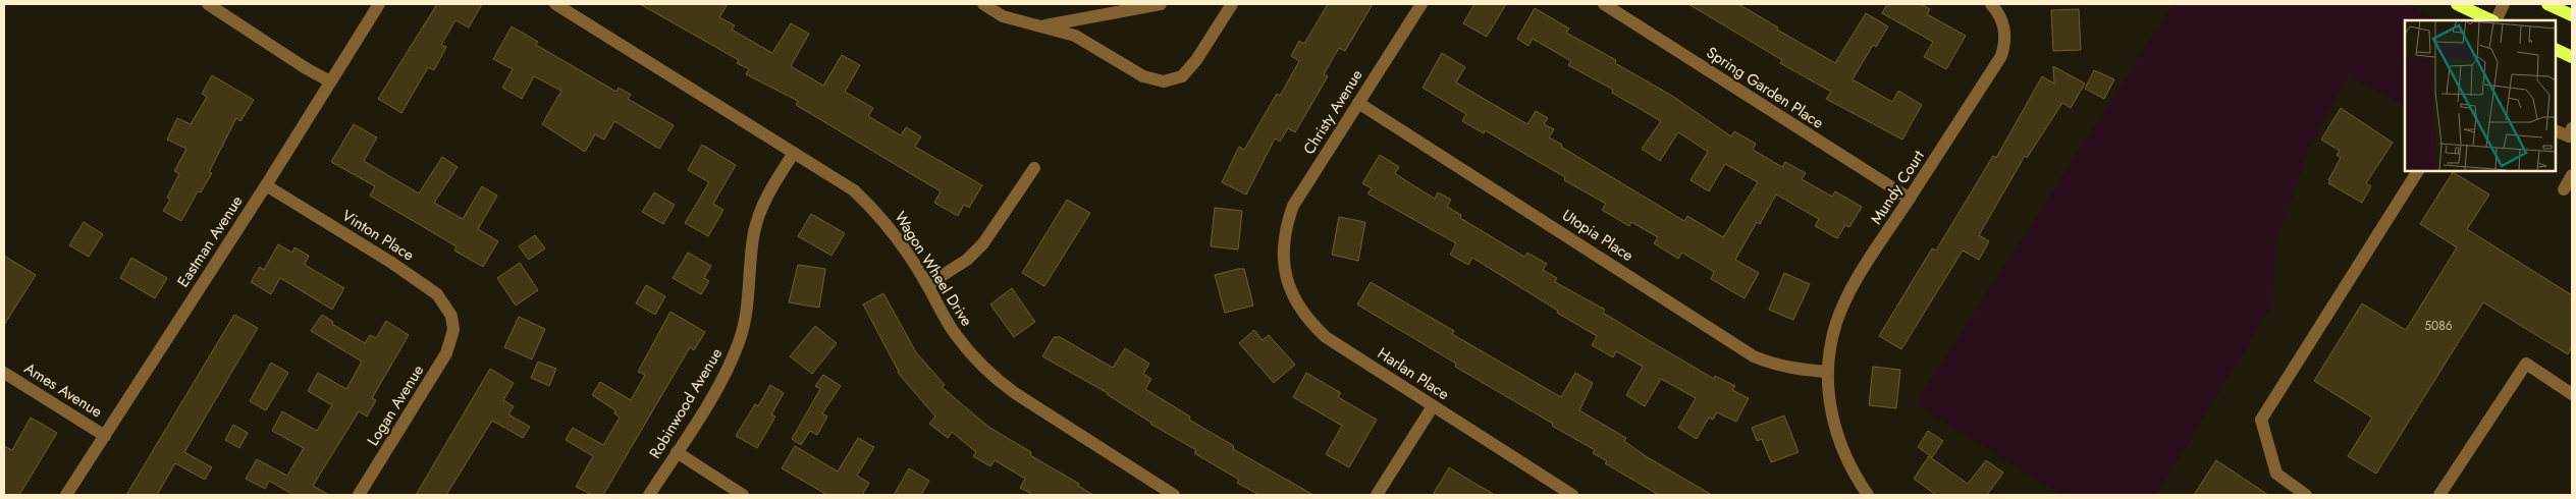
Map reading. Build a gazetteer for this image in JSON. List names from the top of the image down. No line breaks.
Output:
{"streets":{"street":["Spring Garden Place","Christy Avenue","Mundy Court","Vinton Place","Utopia Place","Eastman Avenue","Wagon Wheel Drive","Harlan Place","Ames Avenue","Robinwood Avenue","Logan Avenue"]},"crossings":[["Spring Garden Place","Mundy Court"],["Christy Avenue","Utopia Place"],["Christy Avenue","Harlan Place"],["Mundy Court","Utopia Place"],["Vinton Place","Eastman Avenue"],["Vinton Place","Logan Avenue"],["Eastman Avenue","Ames Avenue"],["Wagon Wheel Drive","Robinwood Avenue"]],"house_numbers":["5086"]}
